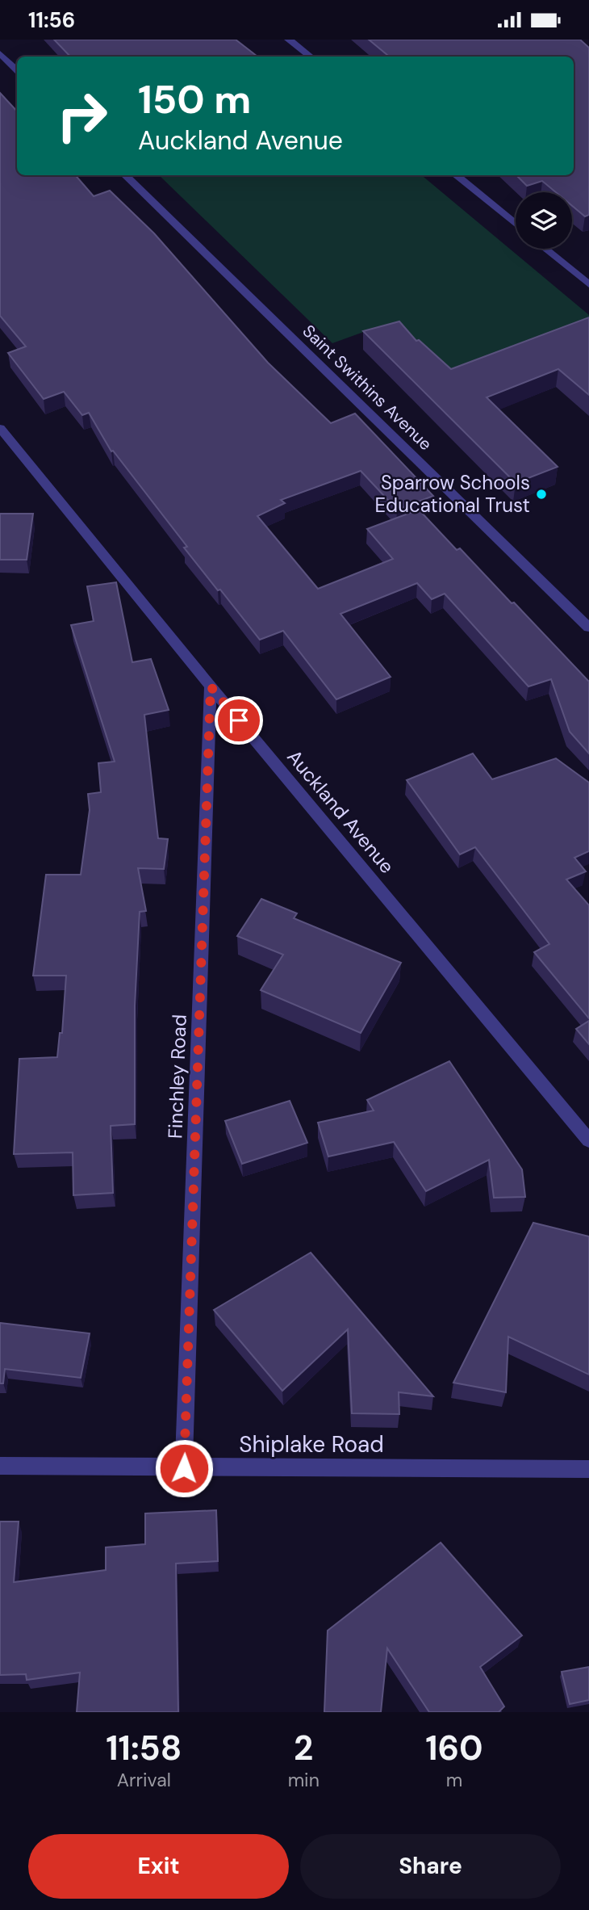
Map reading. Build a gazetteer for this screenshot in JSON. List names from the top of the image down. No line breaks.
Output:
{"streets":{"street":["Saint Swithins Avenue","Auckland Avenue","Finchley Road","Shiplake Road"]},"crossings":[["Auckland Avenue","Finchley Road"],["Finchley Road","Shiplake Road"]],"places":["Sparrow Schools Educational Trust"],"page":{"status":"11:56","turn":["150 m","Auckland Avenue"],"eta":["11:58","Arrival","2","min","160","m"],"buttons":["Exit","Share"]}}
